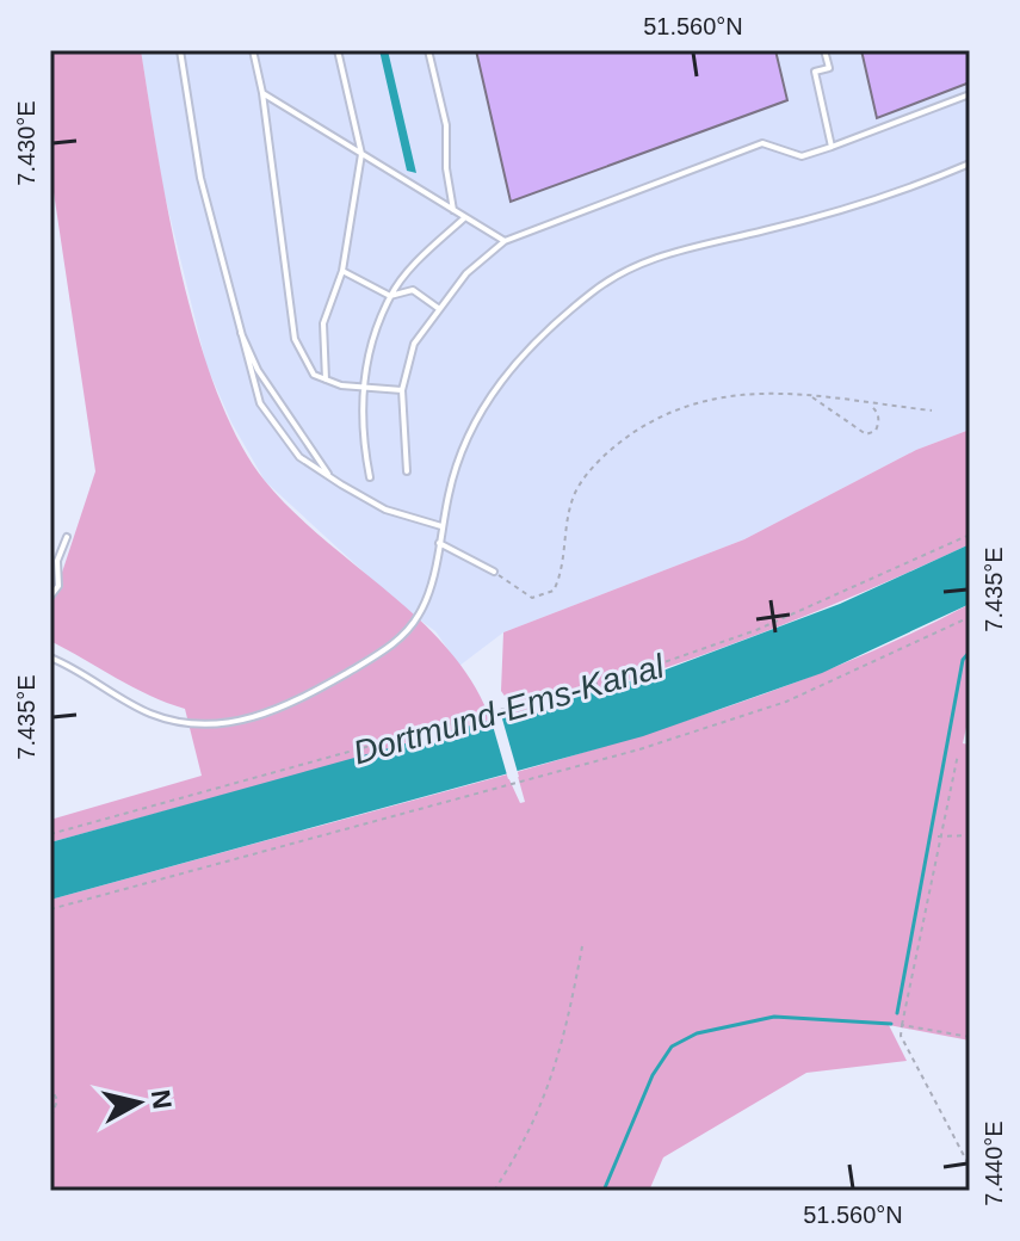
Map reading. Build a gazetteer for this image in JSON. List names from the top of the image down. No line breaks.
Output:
{"water":["Dortmund-Ems-Kanal"],"north":"right","coordinates":["51.560°N","7.430°E","7.435°E","7.440°E"]}
